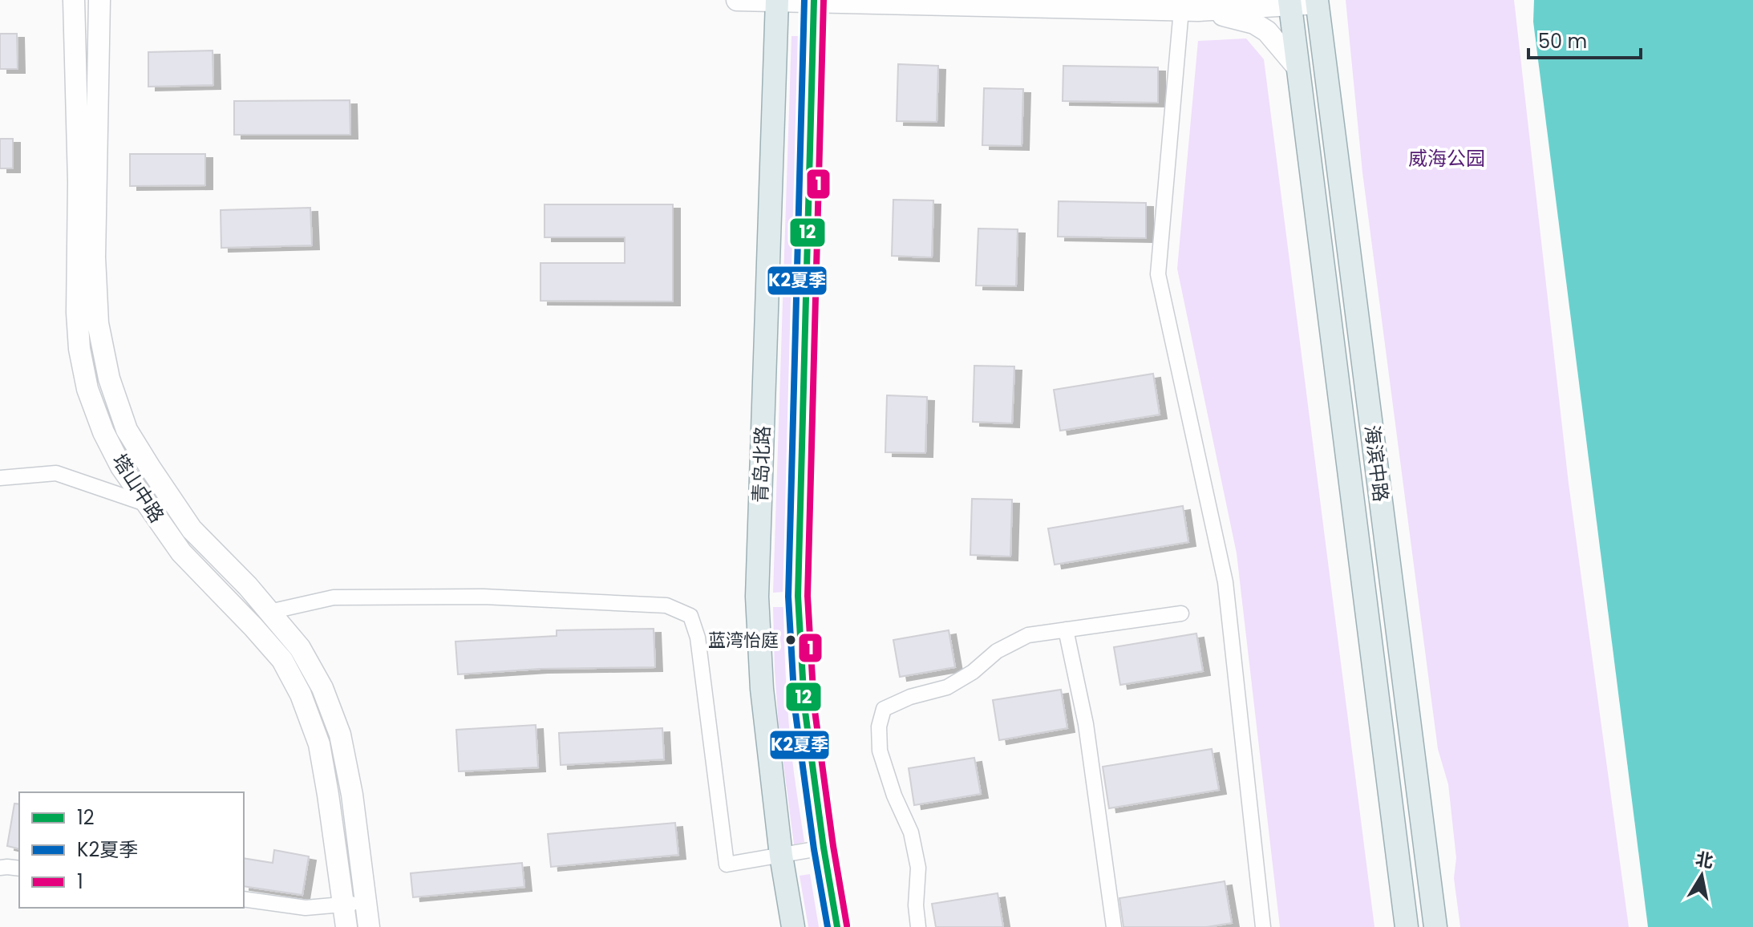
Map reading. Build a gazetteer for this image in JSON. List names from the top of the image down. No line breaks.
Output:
{"streets":{"main road":["海滨中路","青岛北路","塔山中路"]},"parks":["威海公园"],"places":["蓝湾怡庭"],"lines":["transit line 12","transit line K2夏季","transit line 1"],"legend":["12","K2夏季","1"],"scale_bar":"50 m","north":"top"}
